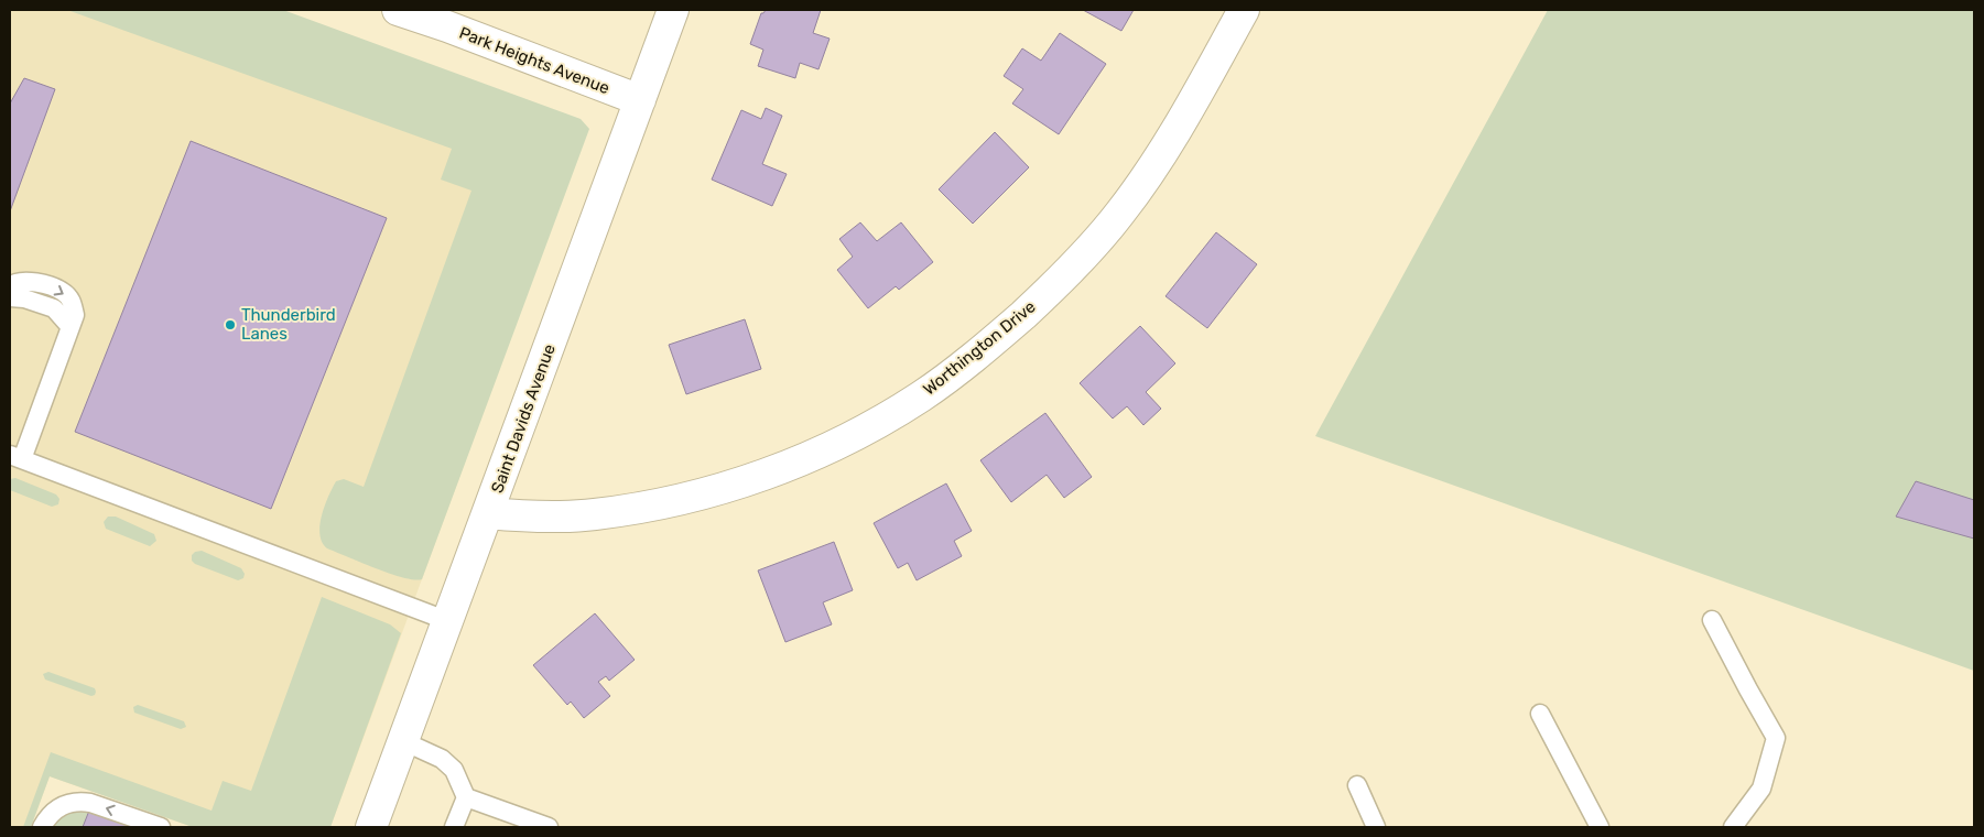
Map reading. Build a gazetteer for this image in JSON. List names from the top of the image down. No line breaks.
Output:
{"streets":{"street":["Park Heights Avenue","Worthington Drive","Saint Davids Avenue"]},"crossings":[["Park Heights Avenue","Saint Davids Avenue"],["Worthington Drive","Saint Davids Avenue"]],"places":["Thunderbird Lanes"]}
